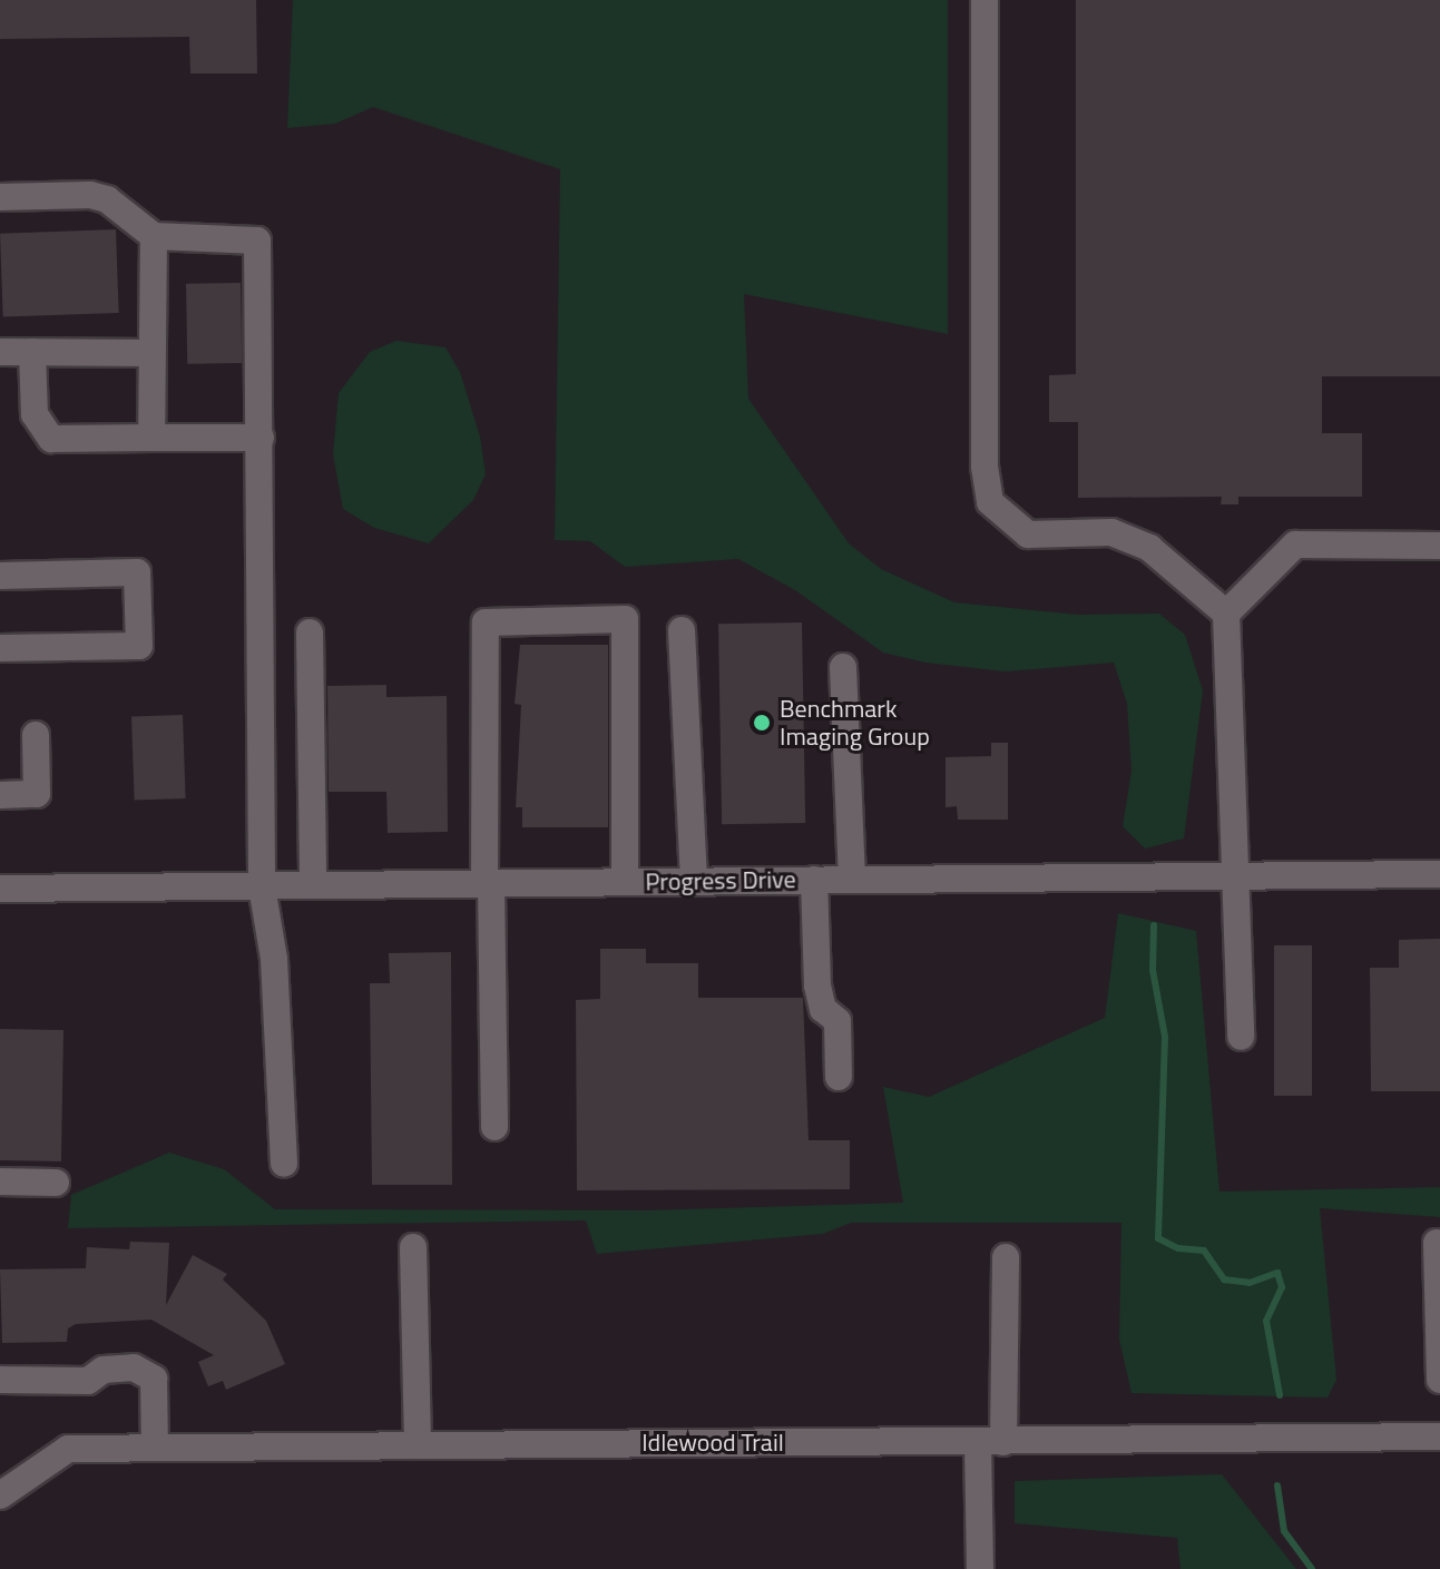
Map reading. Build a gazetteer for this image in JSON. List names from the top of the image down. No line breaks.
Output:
{"streets":{"street":["Progress Drive","Idlewood Trail"]},"places":["Benchmark Imaging Group"]}
